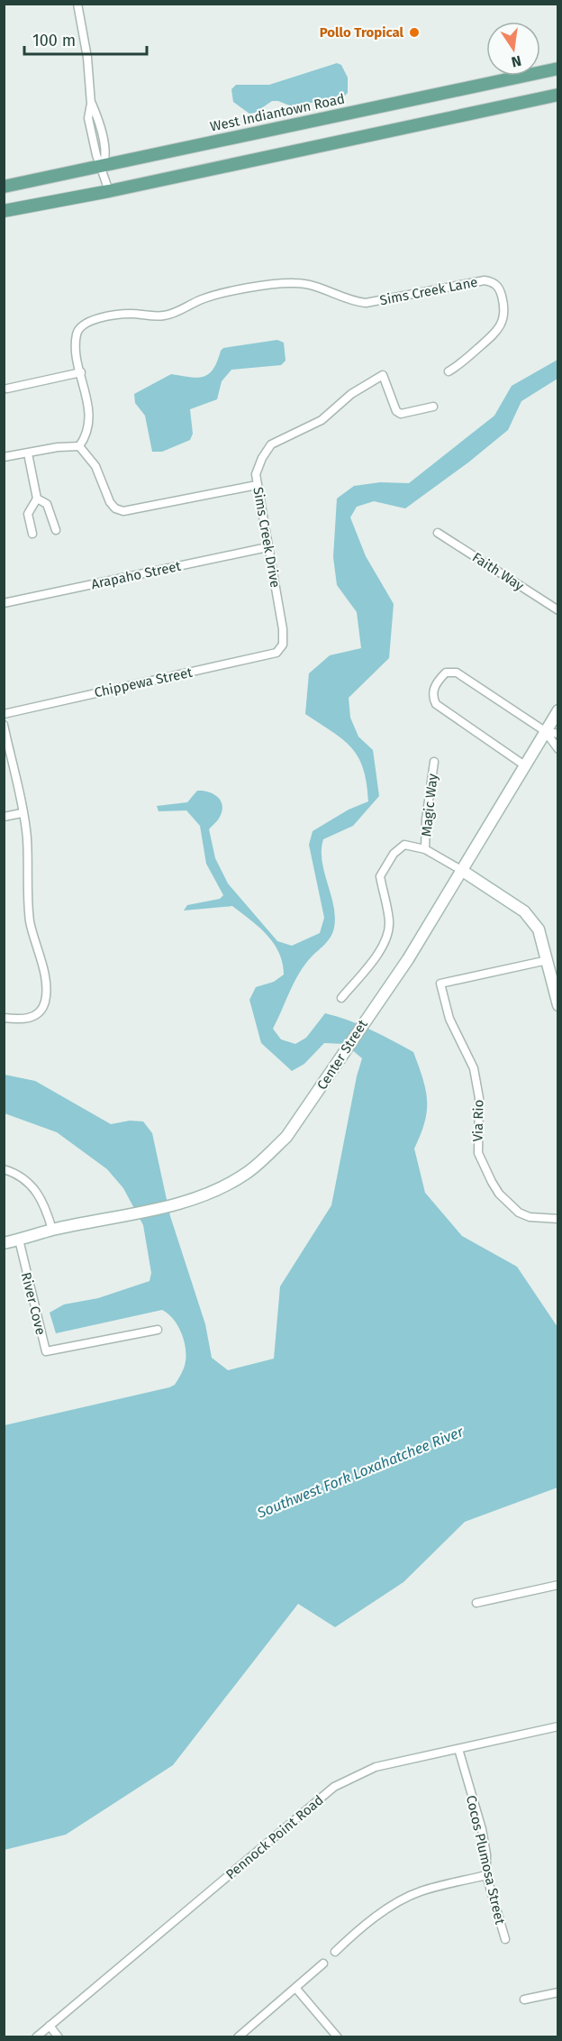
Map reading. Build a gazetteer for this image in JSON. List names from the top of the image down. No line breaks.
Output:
{"streets":{"main road":["West Indiantown Road"],"street":["Sims Creek Lane","Sims Creek Drive","Faith Way","Arapaho Street","Chippewa Street","Magic Way","Center Street","Via Rio","River Cove","Pennock Point Road","Cocos Plumosa Street"]},"crossings":[["Sims Creek Drive","Arapaho Street"],["Sims Creek Drive","Chippewa Street"],["Center Street","River Cove"],["Pennock Point Road","Cocos Plumosa Street"]],"water":["Southwest Fork Loxahatchee River"],"places":["Pollo Tropical"],"scale_bar":"100 m","north":"bottom"}
